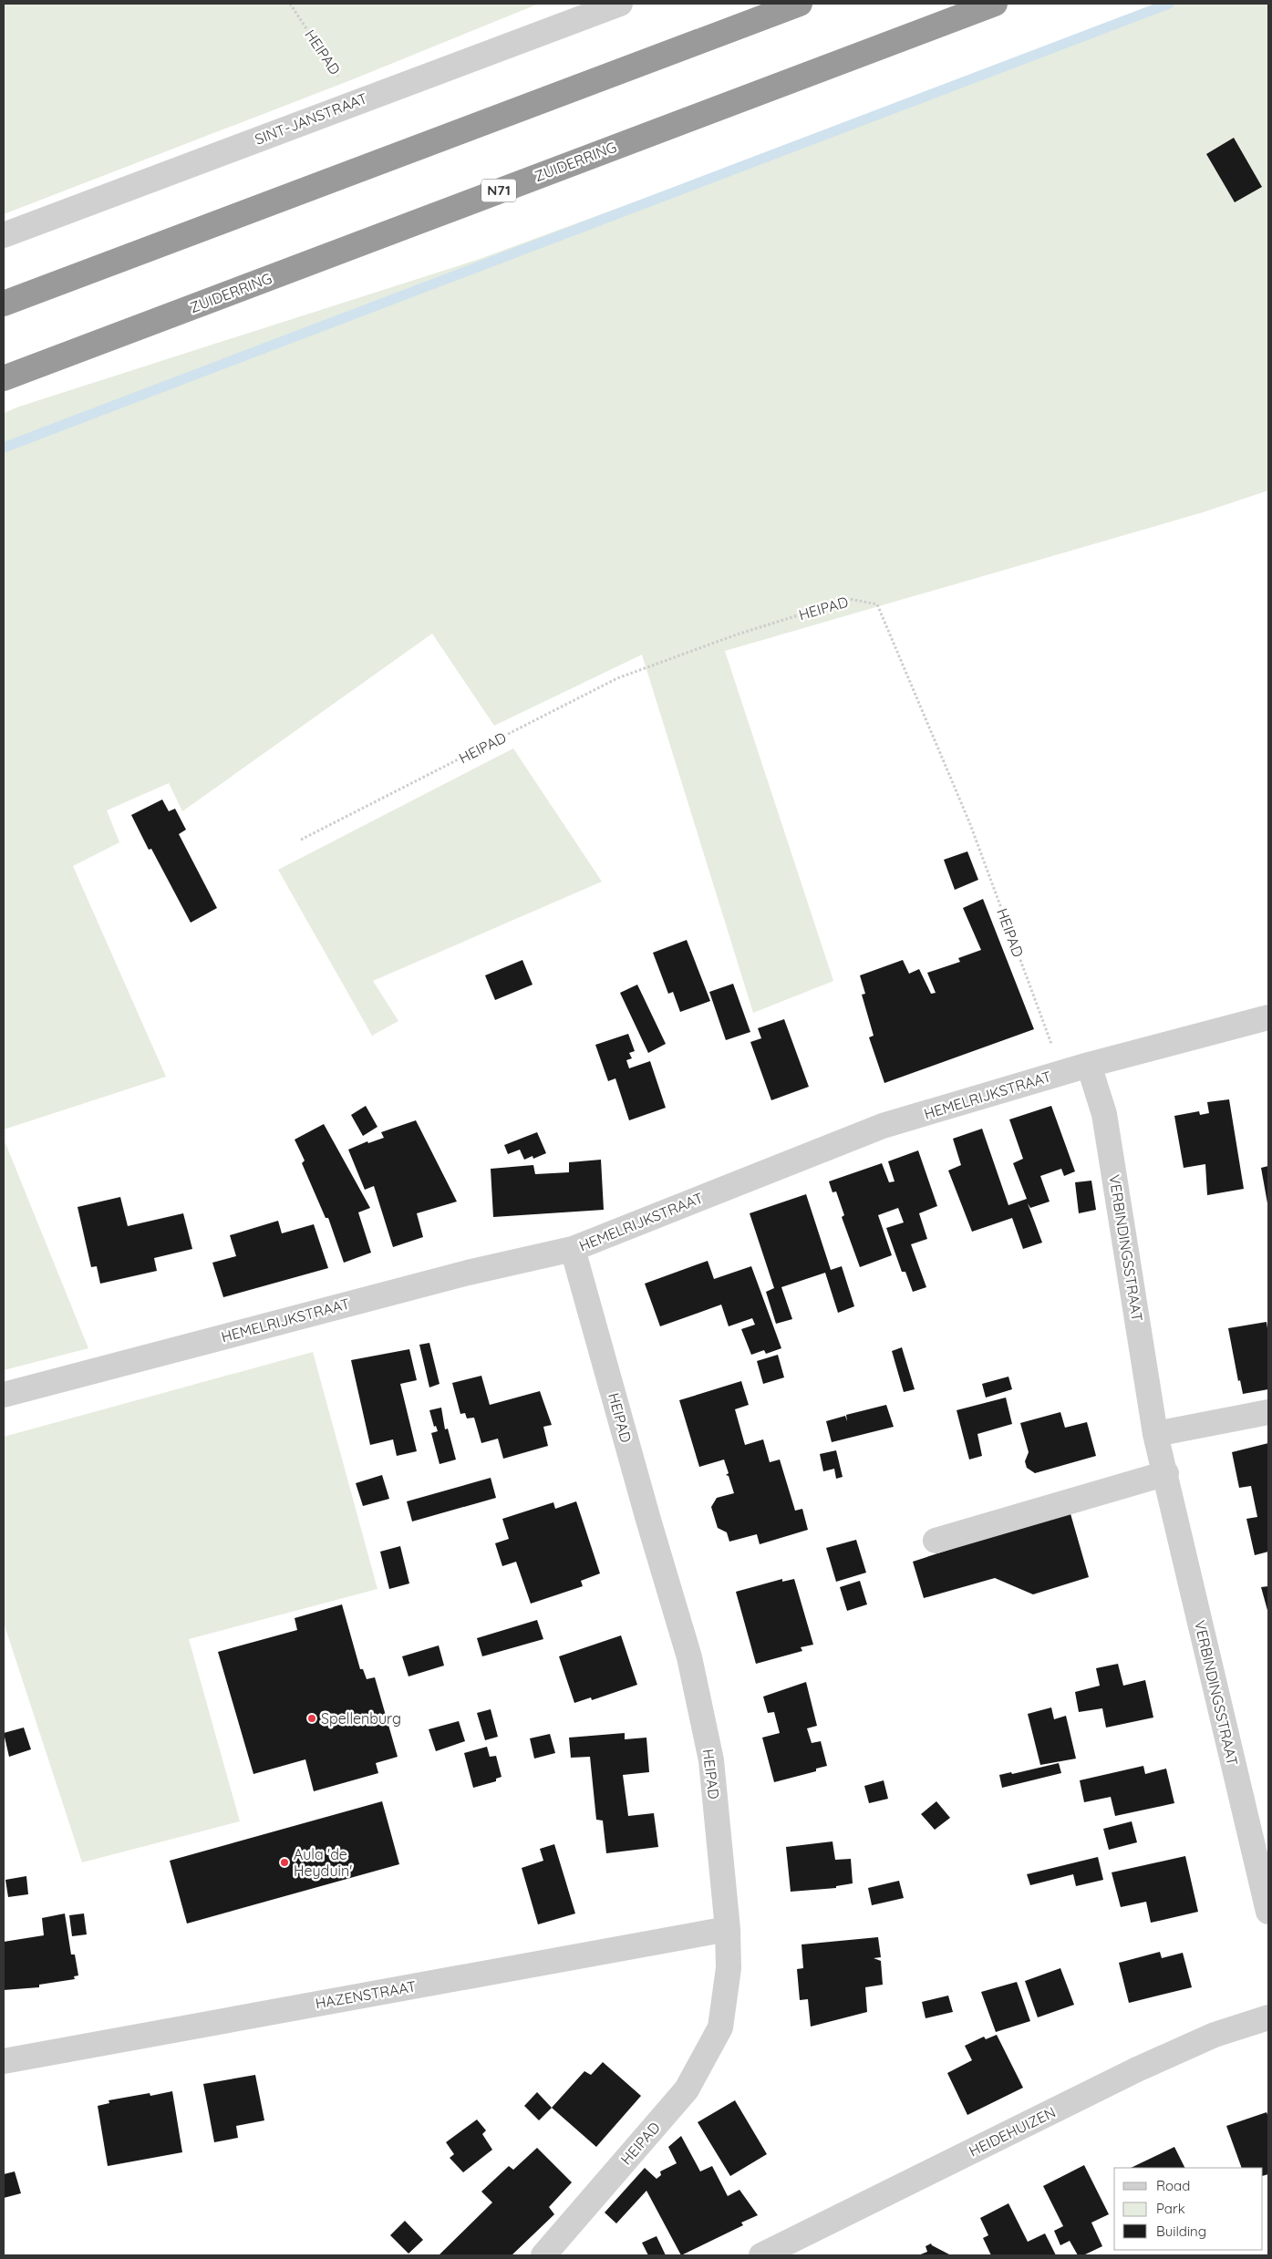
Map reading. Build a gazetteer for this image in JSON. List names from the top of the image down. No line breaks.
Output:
{"streets":{"highway":["ZUIDERRING","N71"],"street":["HEIPAD","SINT-JANSTRAAT","HEMELRIJKSTRAAT","VERBINDINGSSTRAAT","HAZENSTRAAT","HEIDEHUIZEN"]},"crossings":[["HEIPAD","SINT-JANSTRAAT"],["HEIPAD","HEMELRIJKSTRAAT"],["HEIPAD","VERBINDINGSSTRAAT"],["HEIPAD","HAZENSTRAAT"],["HEMELRIJKSTRAAT","VERBINDINGSSTRAAT"]],"places":["Spellenburg","Aula 'de Heyduin'"],"legend":["Road","Park","Building"]}
